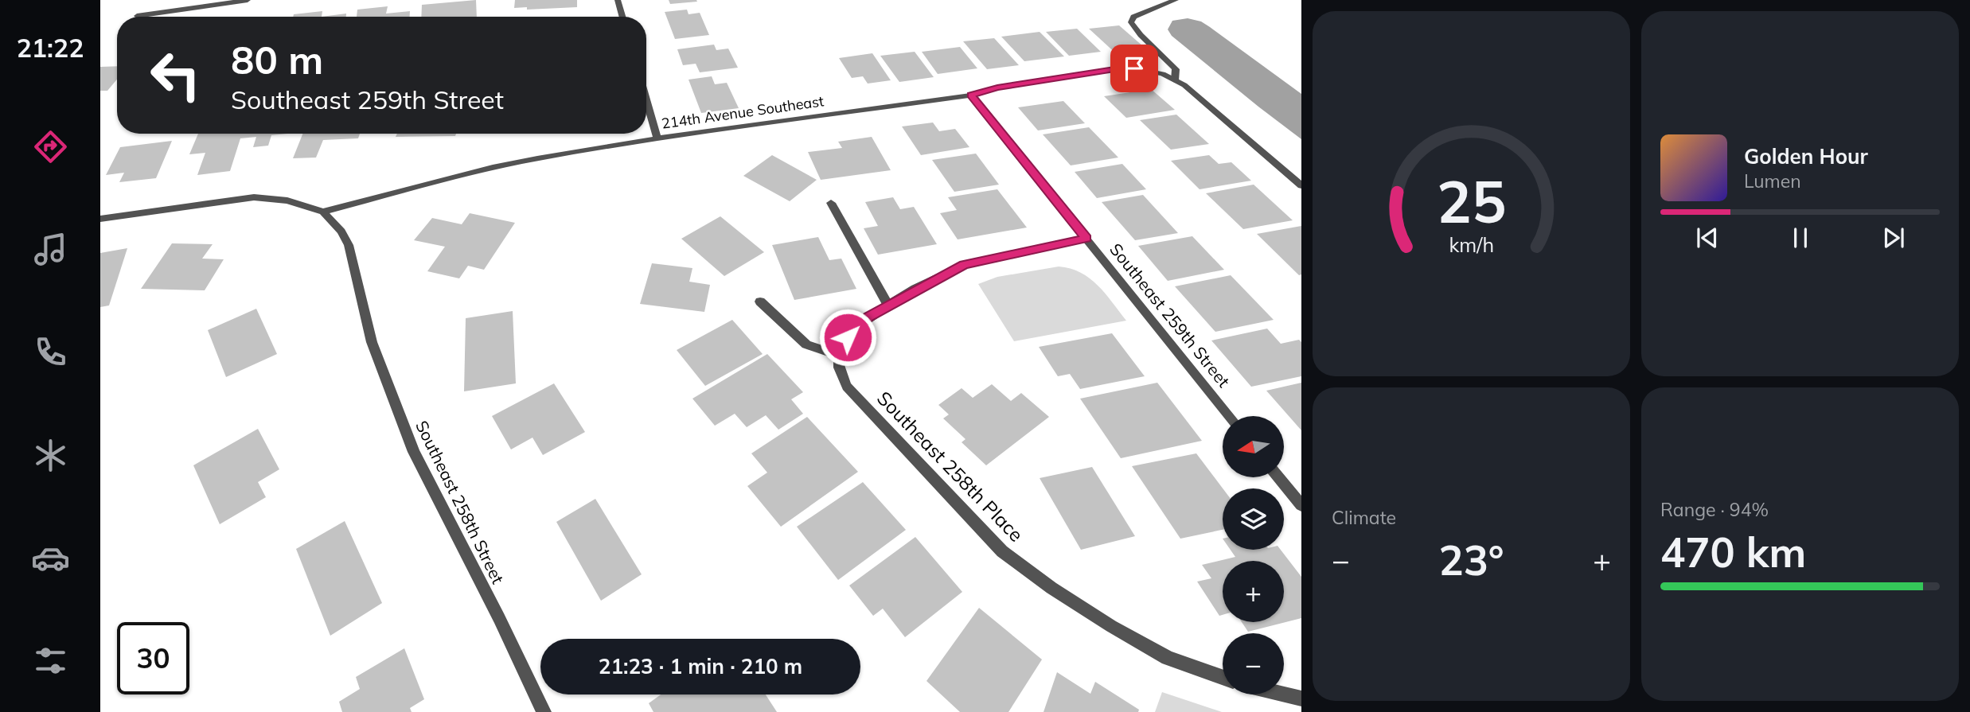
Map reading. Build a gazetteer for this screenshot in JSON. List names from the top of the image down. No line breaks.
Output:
{"streets":{"street":["214th Avenue Southeast","Southeast 259th Street","Southeast 258th Place","Southeast 258th Street"]},"crossings":[["214th Avenue Southeast","Southeast 259th Street"],["214th Avenue Southeast","Southeast 258th Street"]],"north":"left","page":{"tabs":"21:22","turn":["80 m","Southeast 259th Street"],"song":["Golden Hour","Lumen"],"tile":["Climate",["Range · 94%","470 km"]],"map_buttons":["+","−"],"heat":["−","23°","+"],"limit":"30","trip":"21:23 · 1 min · 210 m","gauge":["25","km/h"]}}
